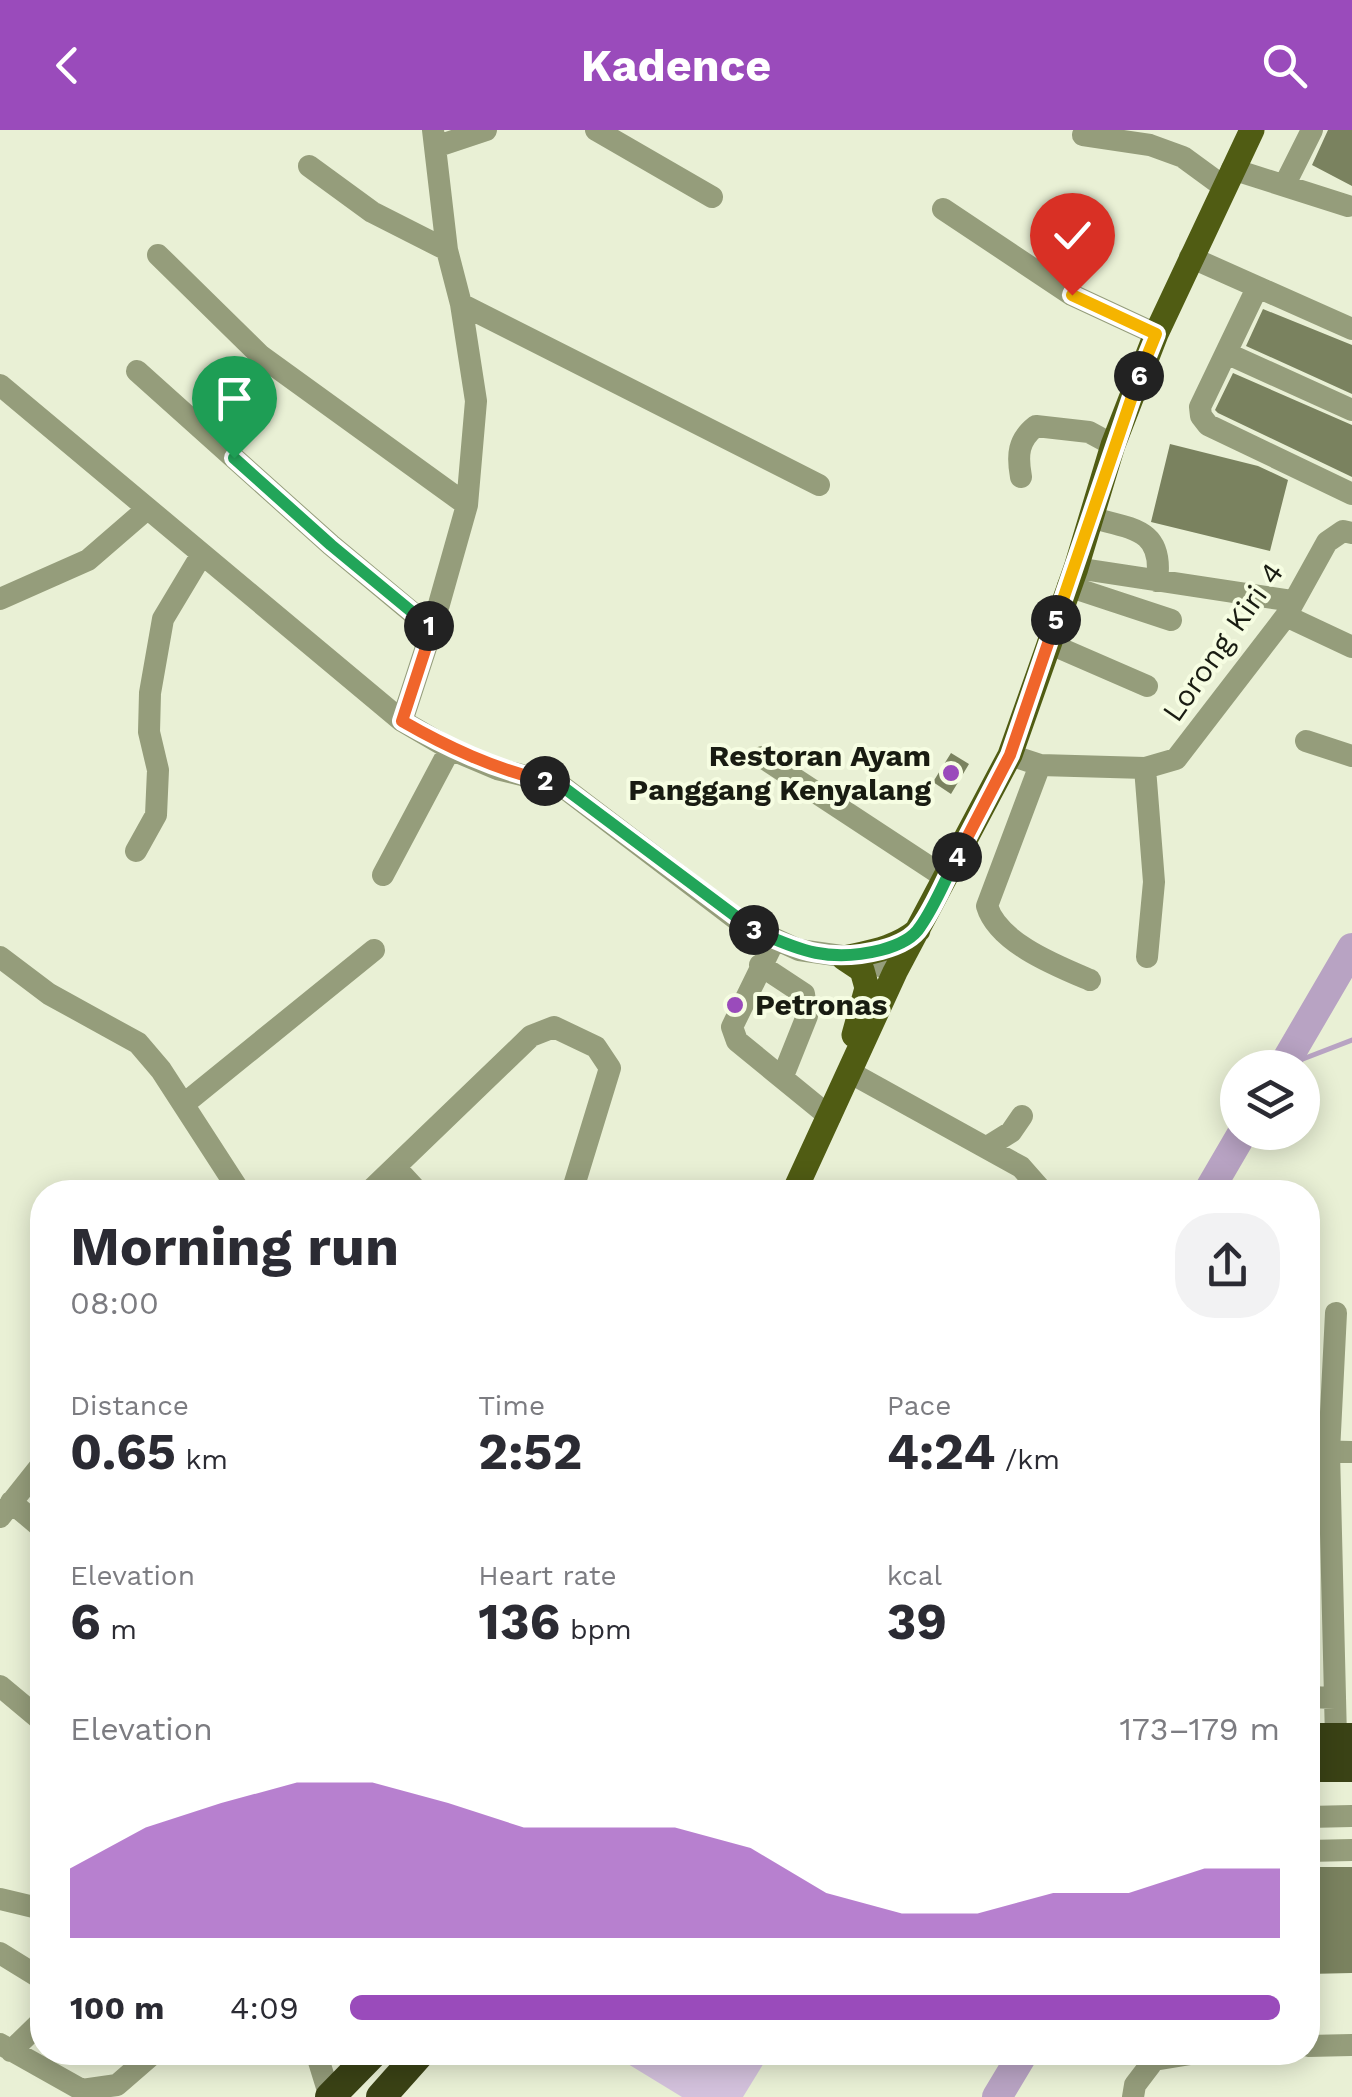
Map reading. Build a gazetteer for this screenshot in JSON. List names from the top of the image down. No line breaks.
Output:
{"streets":{"street":["Lorong Kiri 4"]},"places":["Restoran Ayam Panggang Kenyalang","Petronas"],"page":{"header":"Kadence","pins":["6","5","1","2","4","3"],"heading":["Morning run","08:00"],"stats":[["Distance","0.65 km"],["Time","2:52"],["Pace","4:24 /km"],["Elevation","6 m"],["Heart rate","136 bpm"],["kcal","39"]],"chart":["Elevation","173–179 m"],"list":[{"name":"100 m","note":"4:09"}]}}
